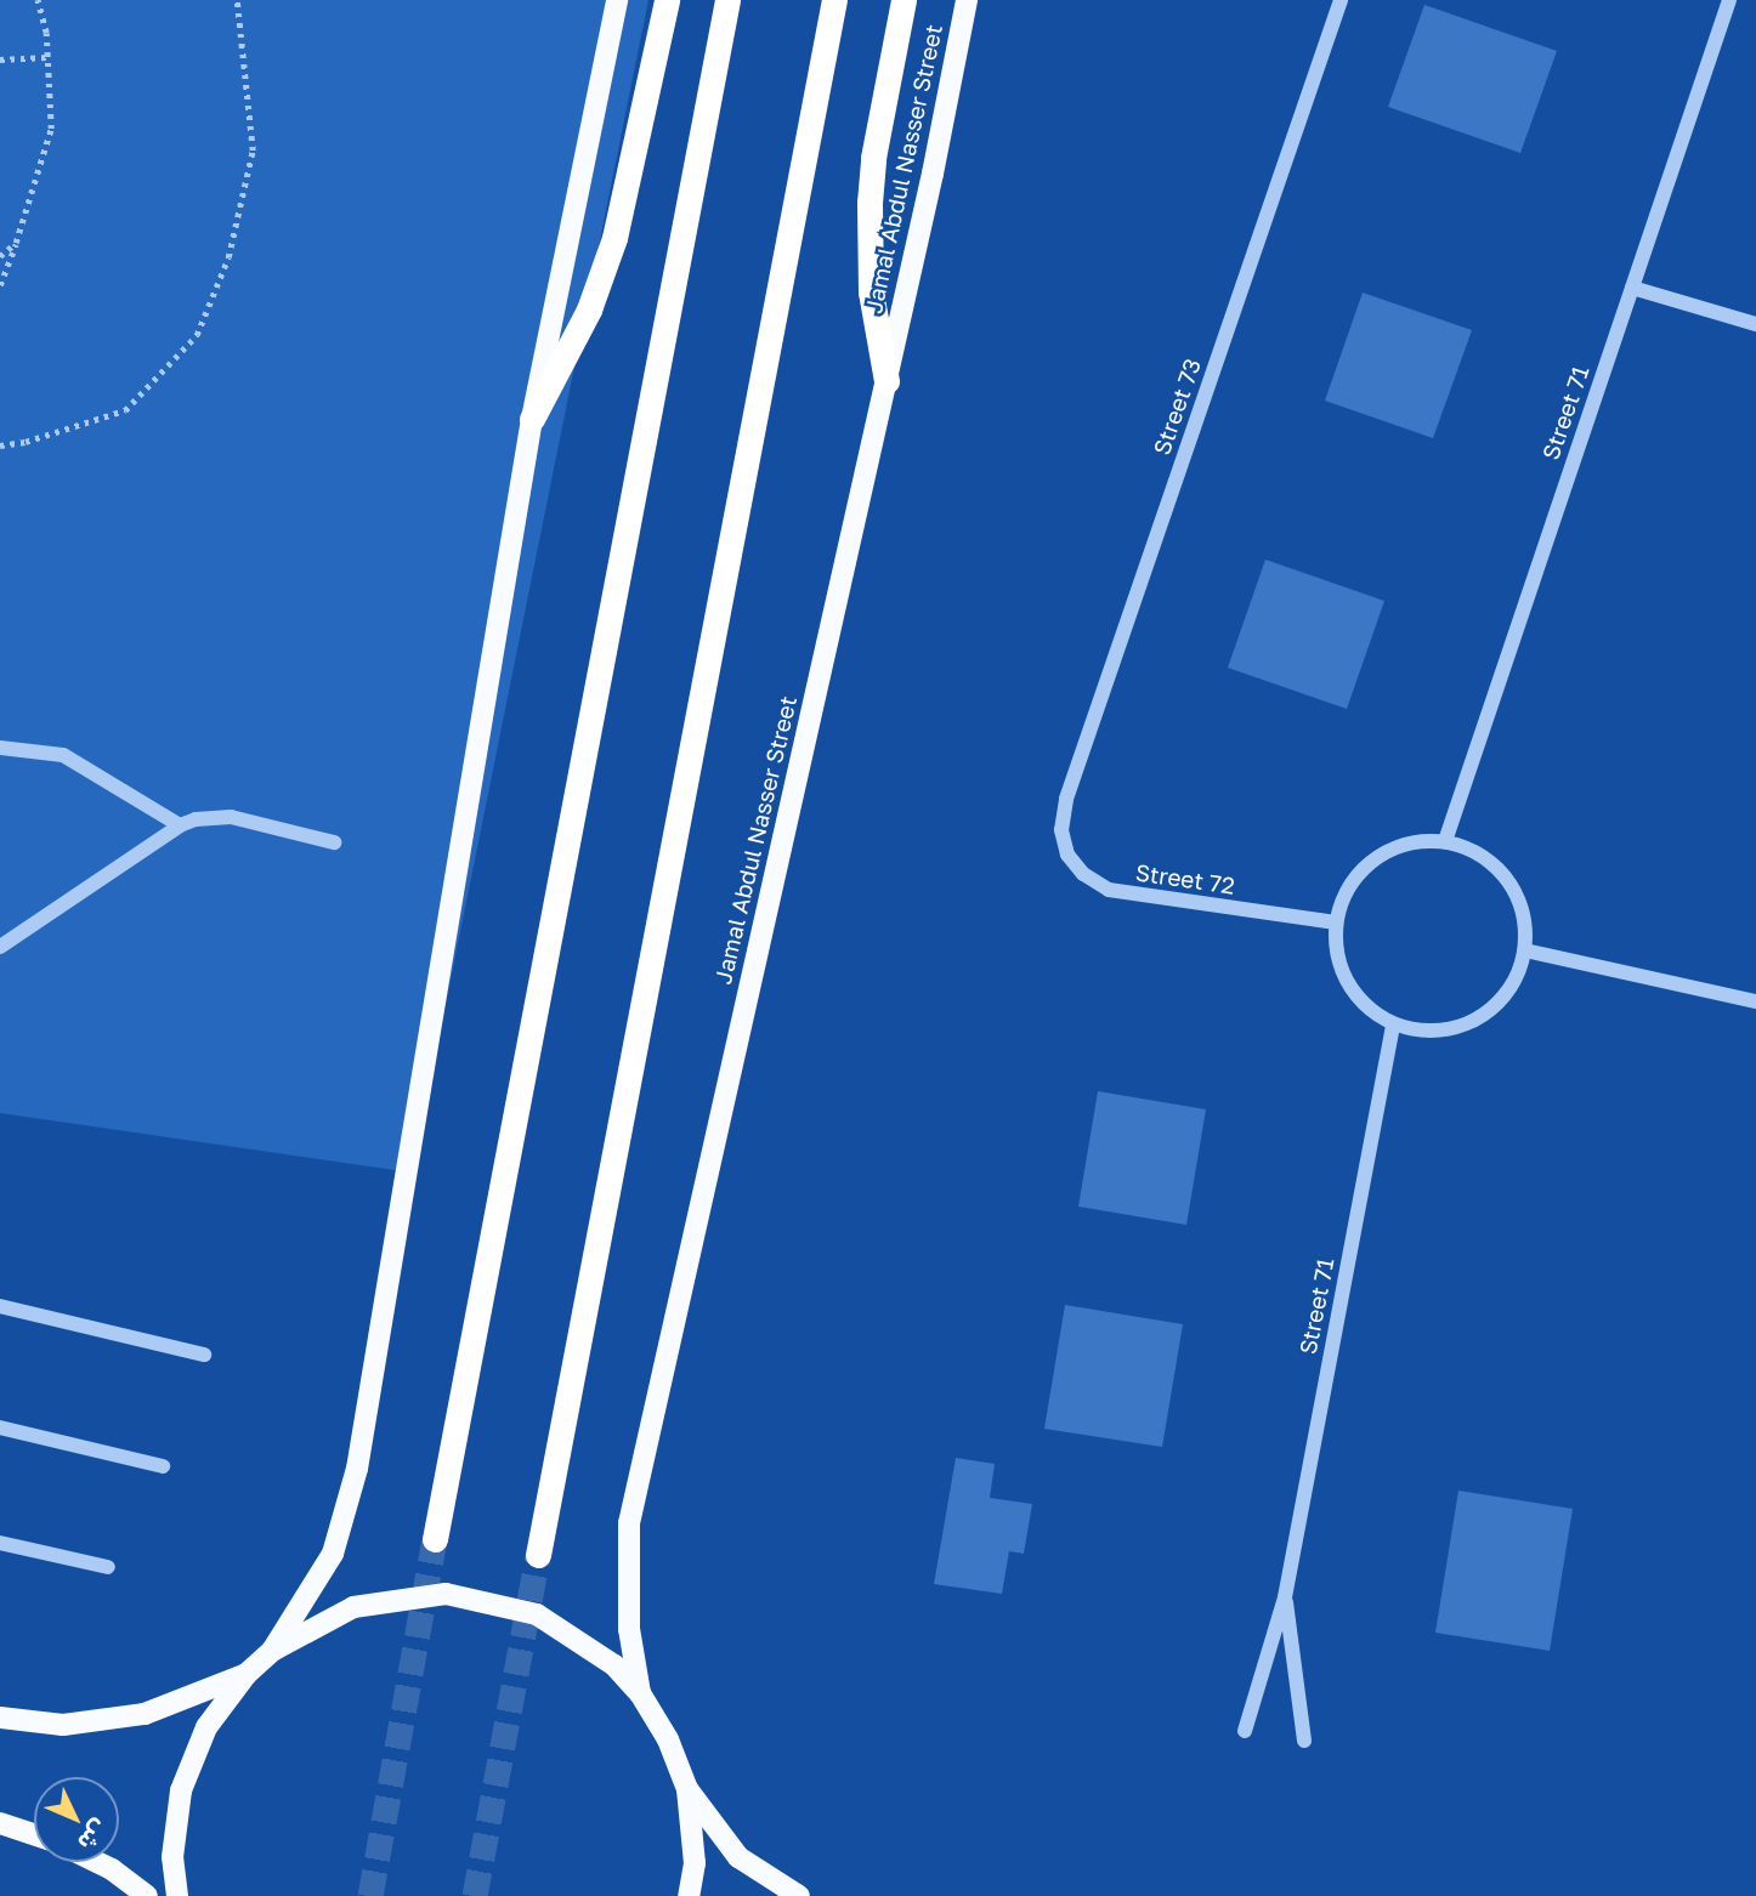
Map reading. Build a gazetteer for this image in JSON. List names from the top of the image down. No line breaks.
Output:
{"streets":{"main road":["Jamal Abdul Nasser Street"],"street":["Street 73","Street 71","Street 72"]},"crossings":[["Street 73","Street 72"],["Street 71","Street 72"]],"north":"bottom right"}
